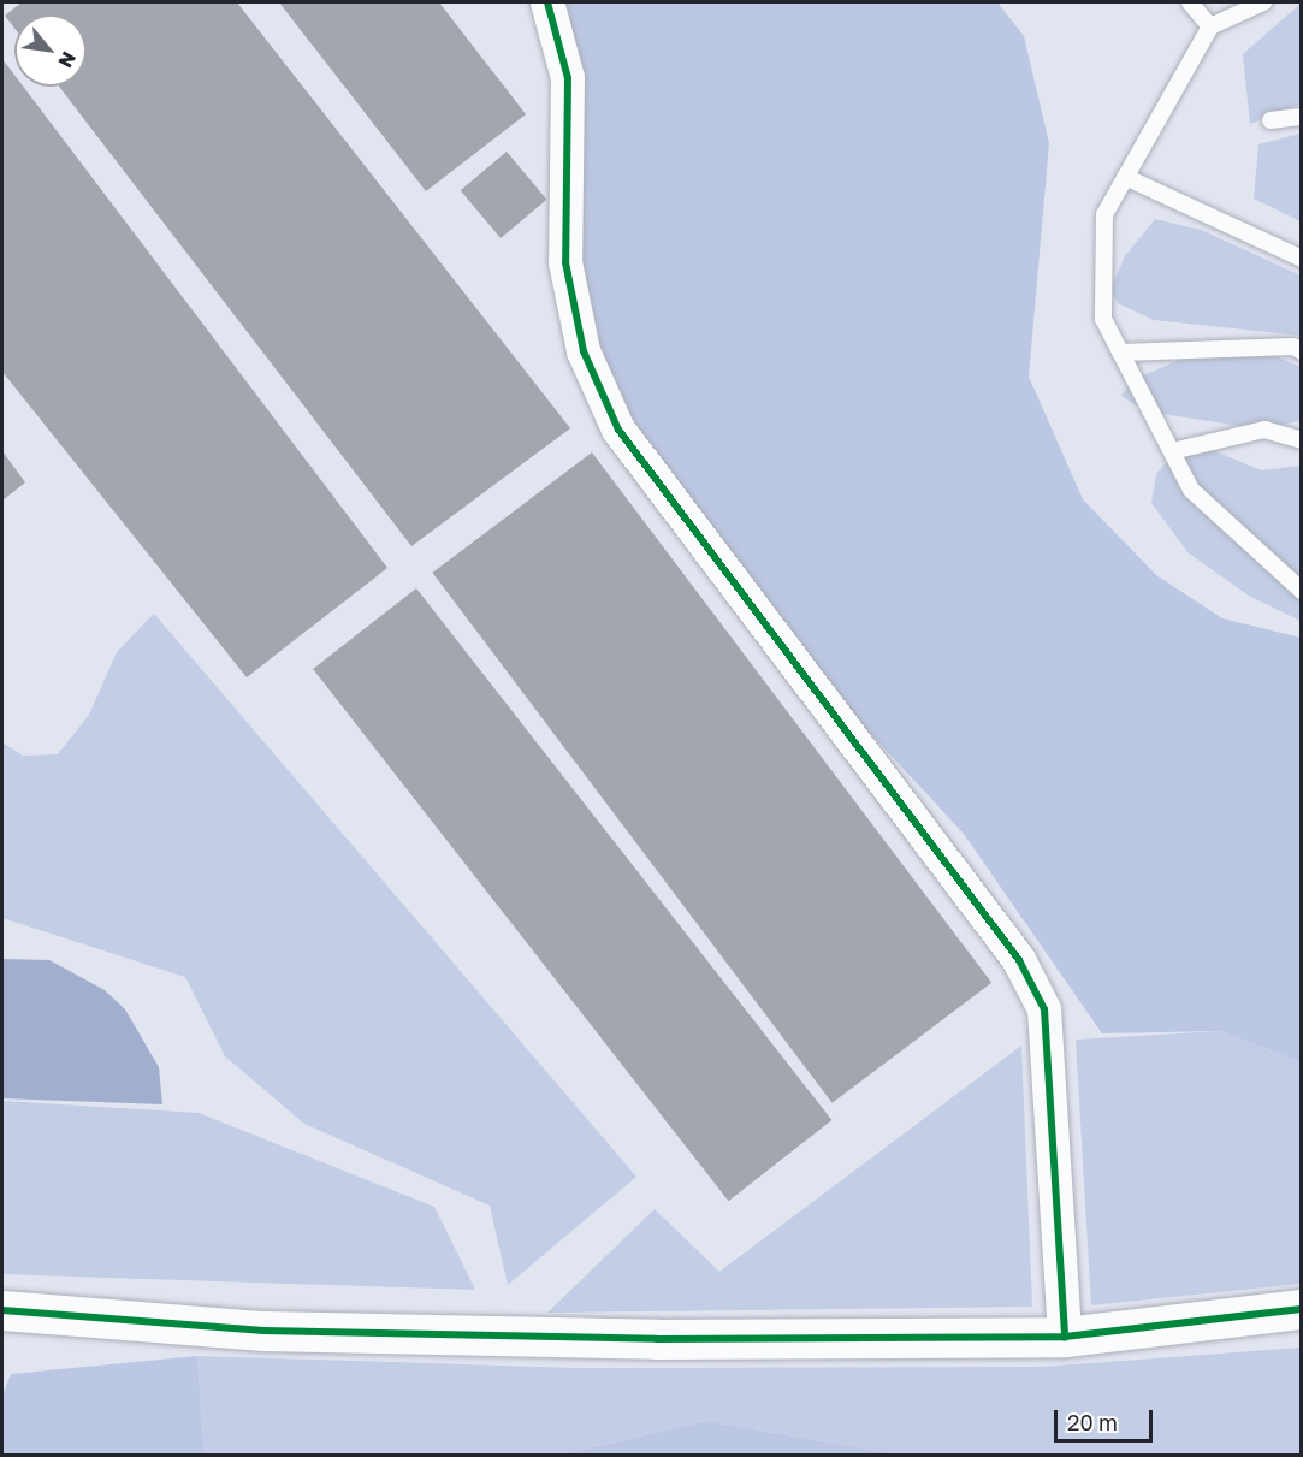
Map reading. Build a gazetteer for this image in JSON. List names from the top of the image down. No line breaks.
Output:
{"scale_bar":"20 m","north":"bottom right"}
